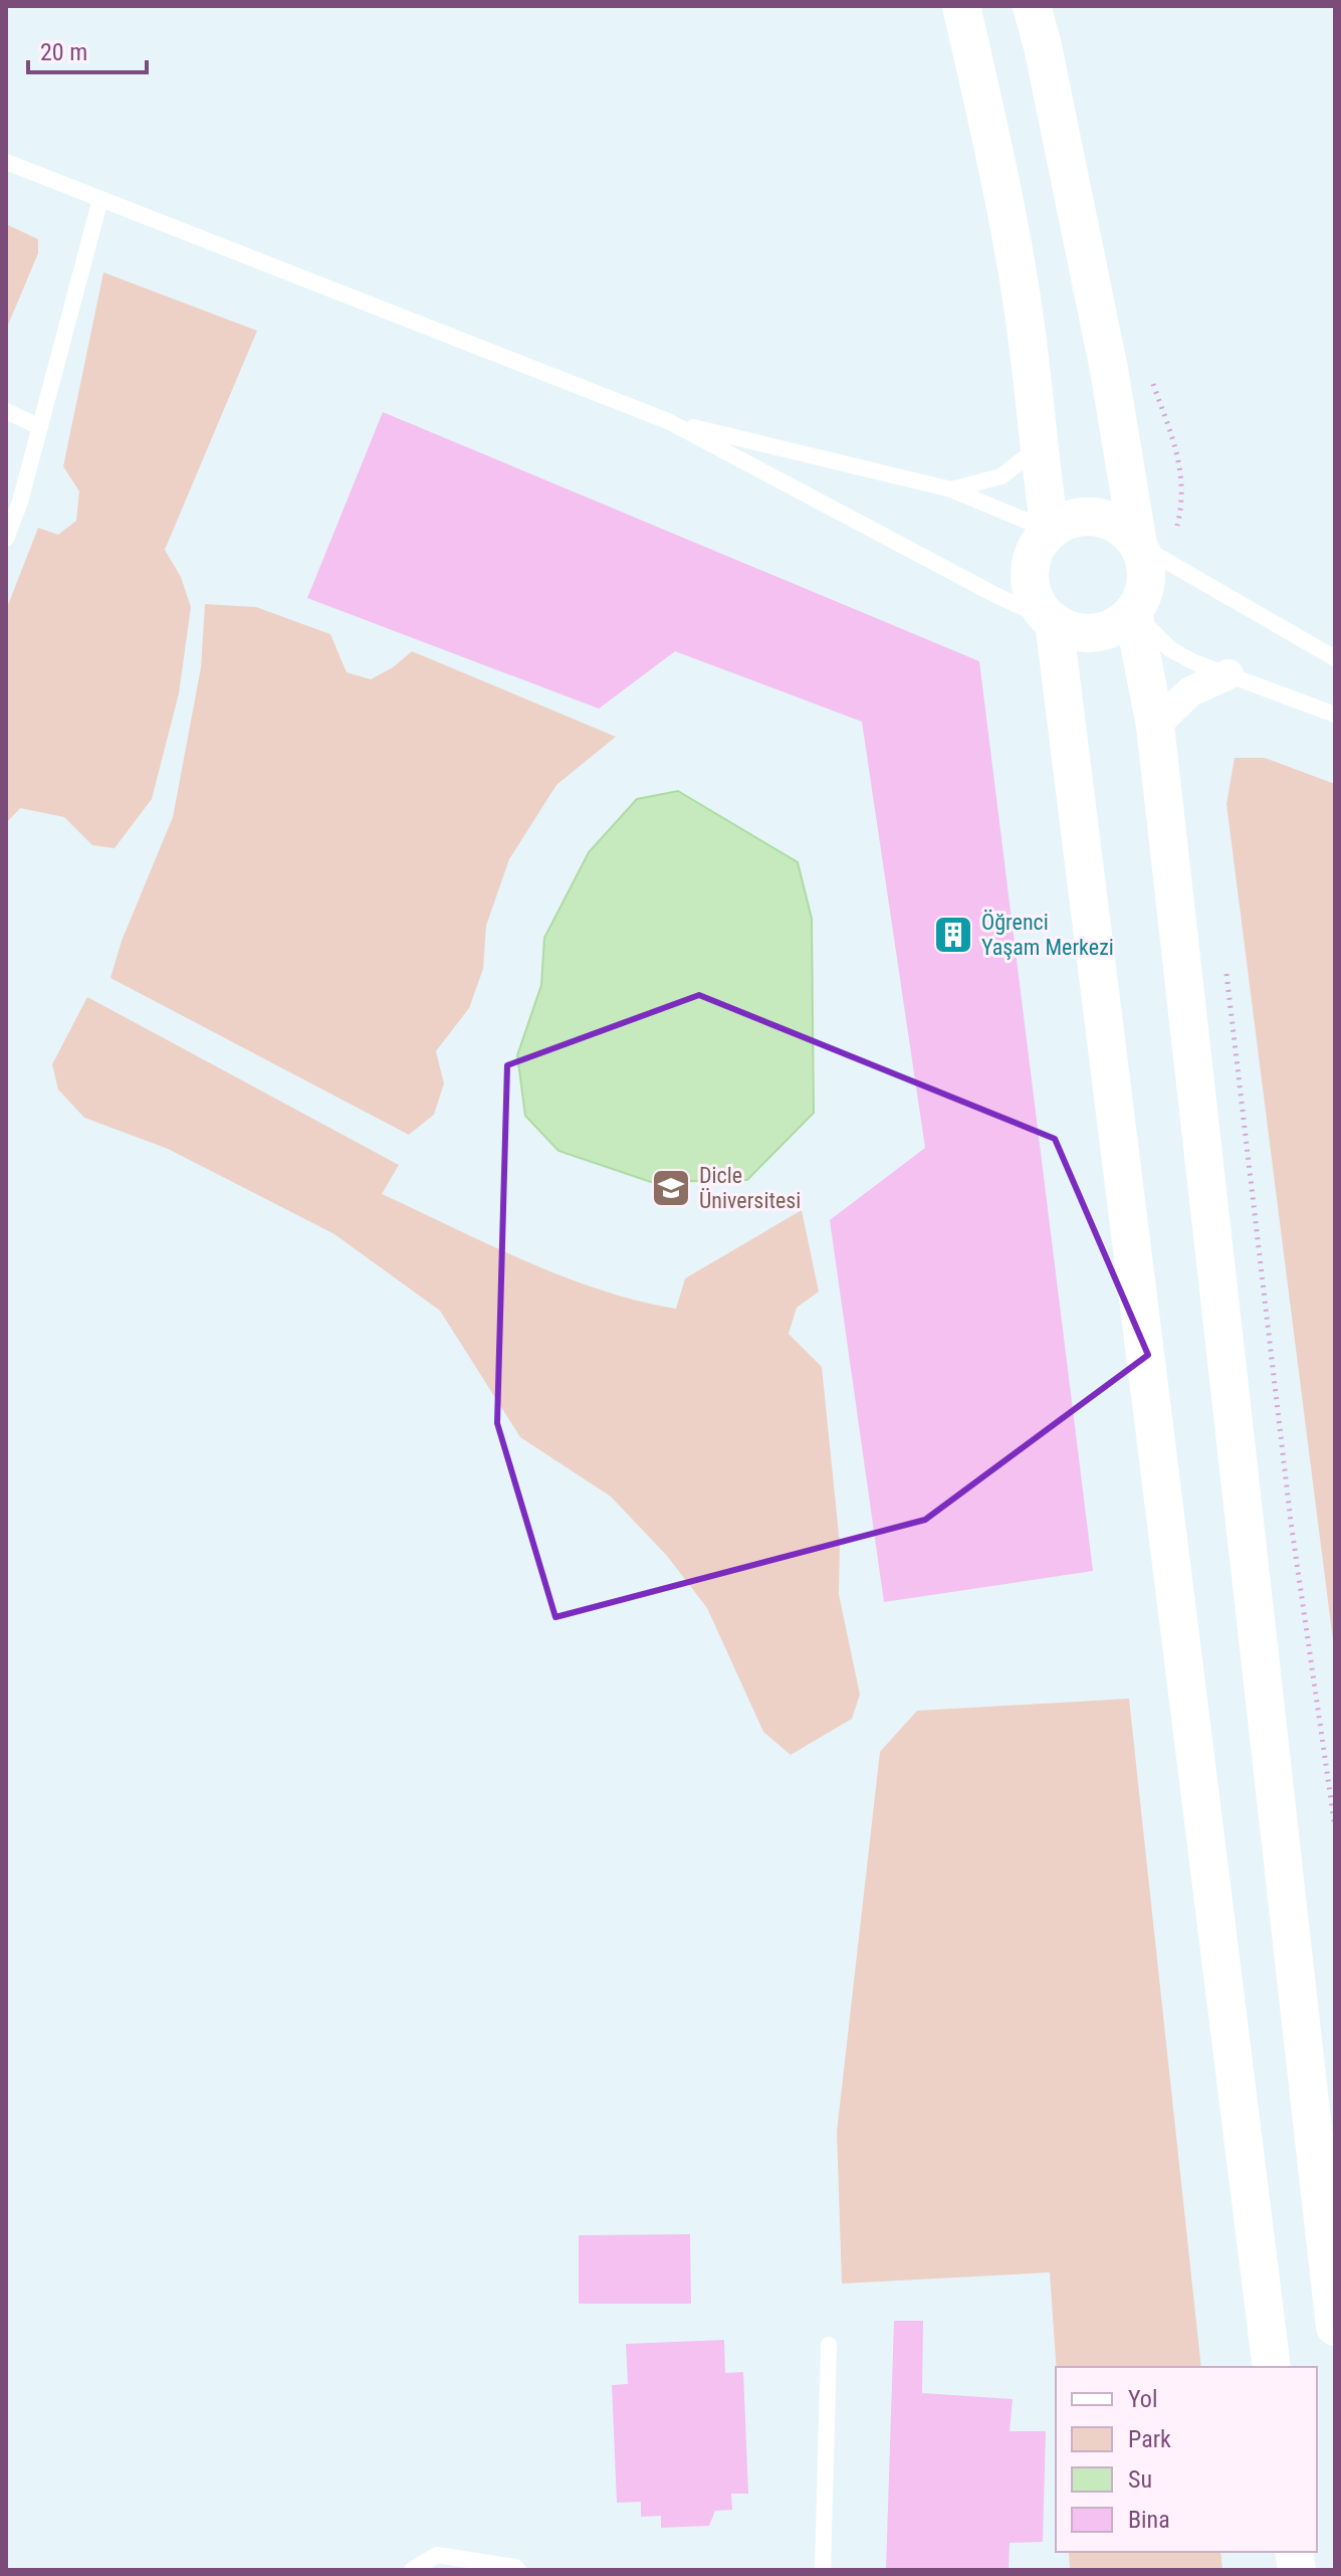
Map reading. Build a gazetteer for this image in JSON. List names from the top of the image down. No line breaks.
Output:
{"places":{"building":["Öğrenci Yaşam Merkezi"],"school or university":["Dicle Üniversitesi"]},"legend":["Yol","Park","Su","Bina"],"scale_bar":"20 m"}
